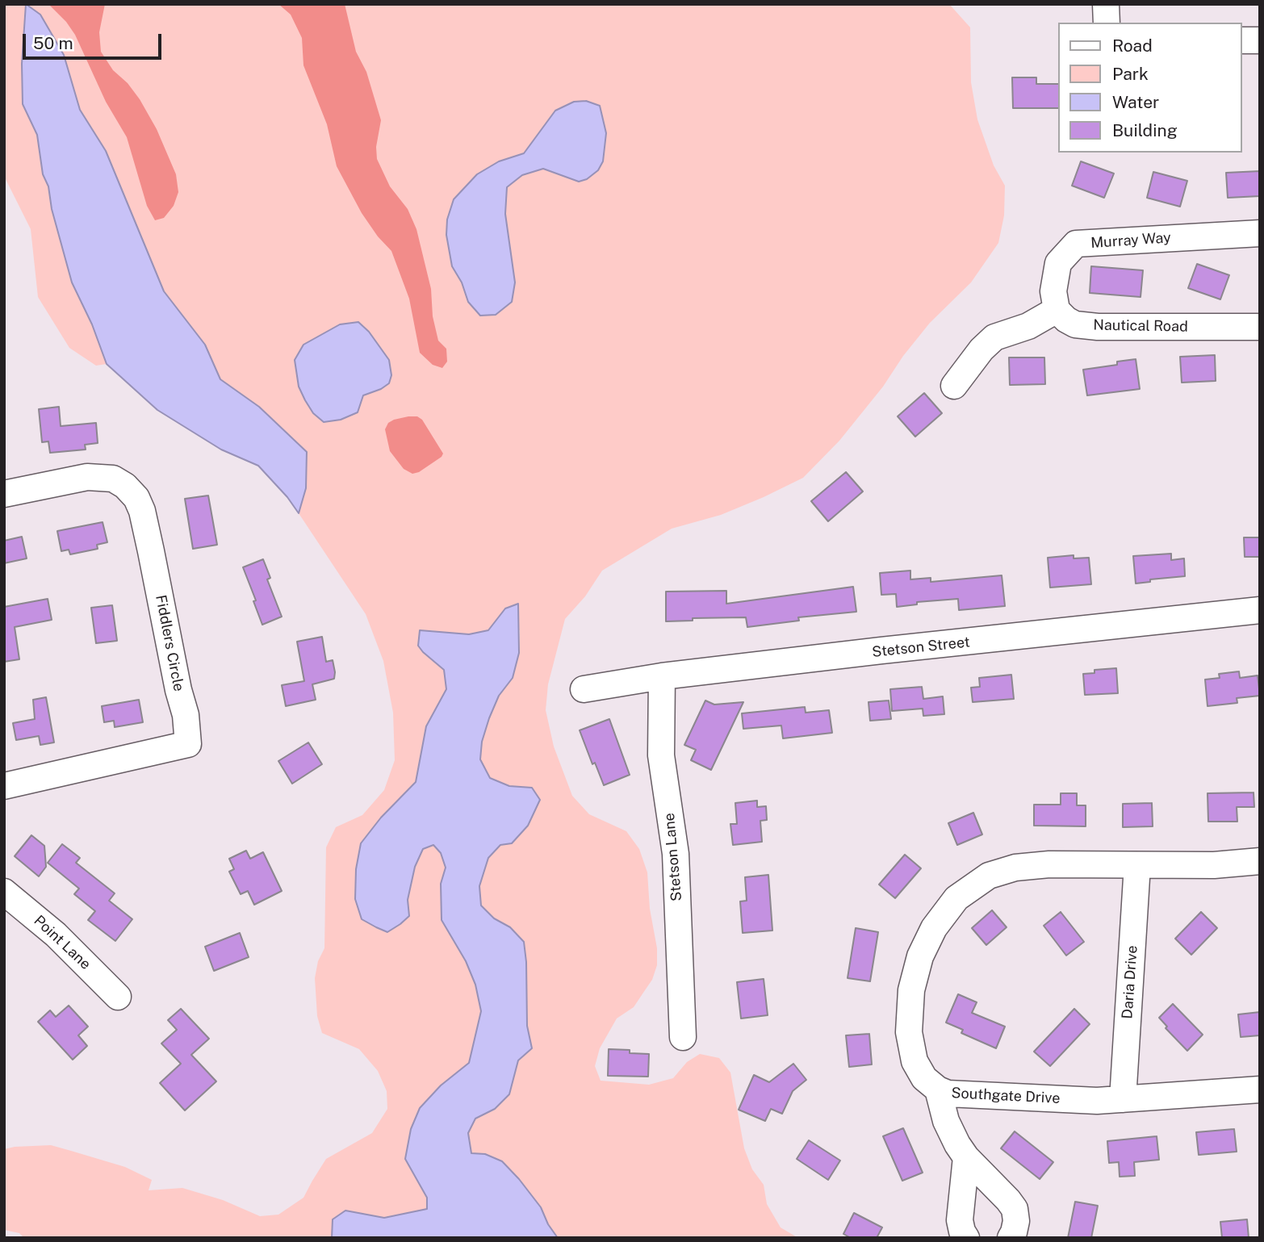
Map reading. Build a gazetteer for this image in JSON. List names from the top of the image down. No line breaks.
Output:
{"streets":{"street":["Murray Way","Nautical Road","Fiddlers Circle","Stetson Street","Stetson Lane","Point Lane","Daria Drive","Southgate Drive"]},"crossings":[["Murray Way","Nautical Road"],["Stetson Street","Stetson Lane"],["Daria Drive","Southgate Drive"]],"legend":["Road","Park","Water","Building"],"scale_bar":"50 m"}
